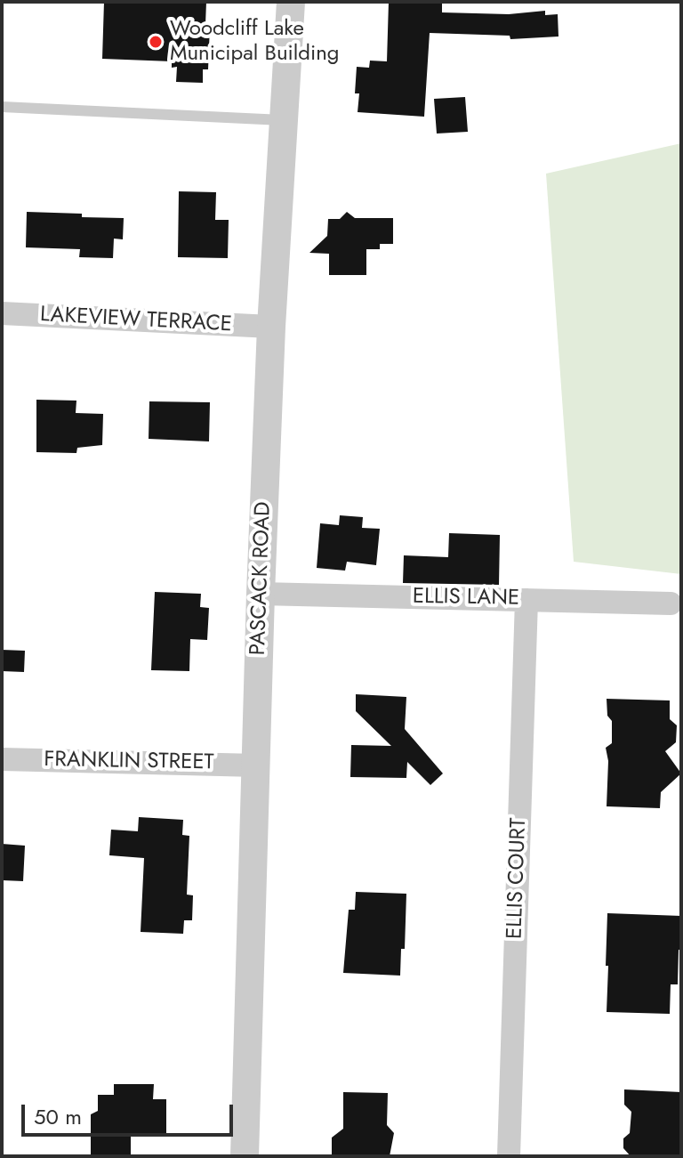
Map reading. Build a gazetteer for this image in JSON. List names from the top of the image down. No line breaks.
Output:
{"streets":{"street":["LAKEVIEW TERRACE","PASCACK ROAD","ELLIS LANE","FRANKLIN STREET","ELLIS COURT"]},"crossings":[["LAKEVIEW TERRACE","PASCACK ROAD"],["PASCACK ROAD","ELLIS LANE"],["PASCACK ROAD","FRANKLIN STREET"],["ELLIS LANE","ELLIS COURT"]],"places":["Woodcliff Lake Municipal Building"],"scale_bar":"50 m"}
